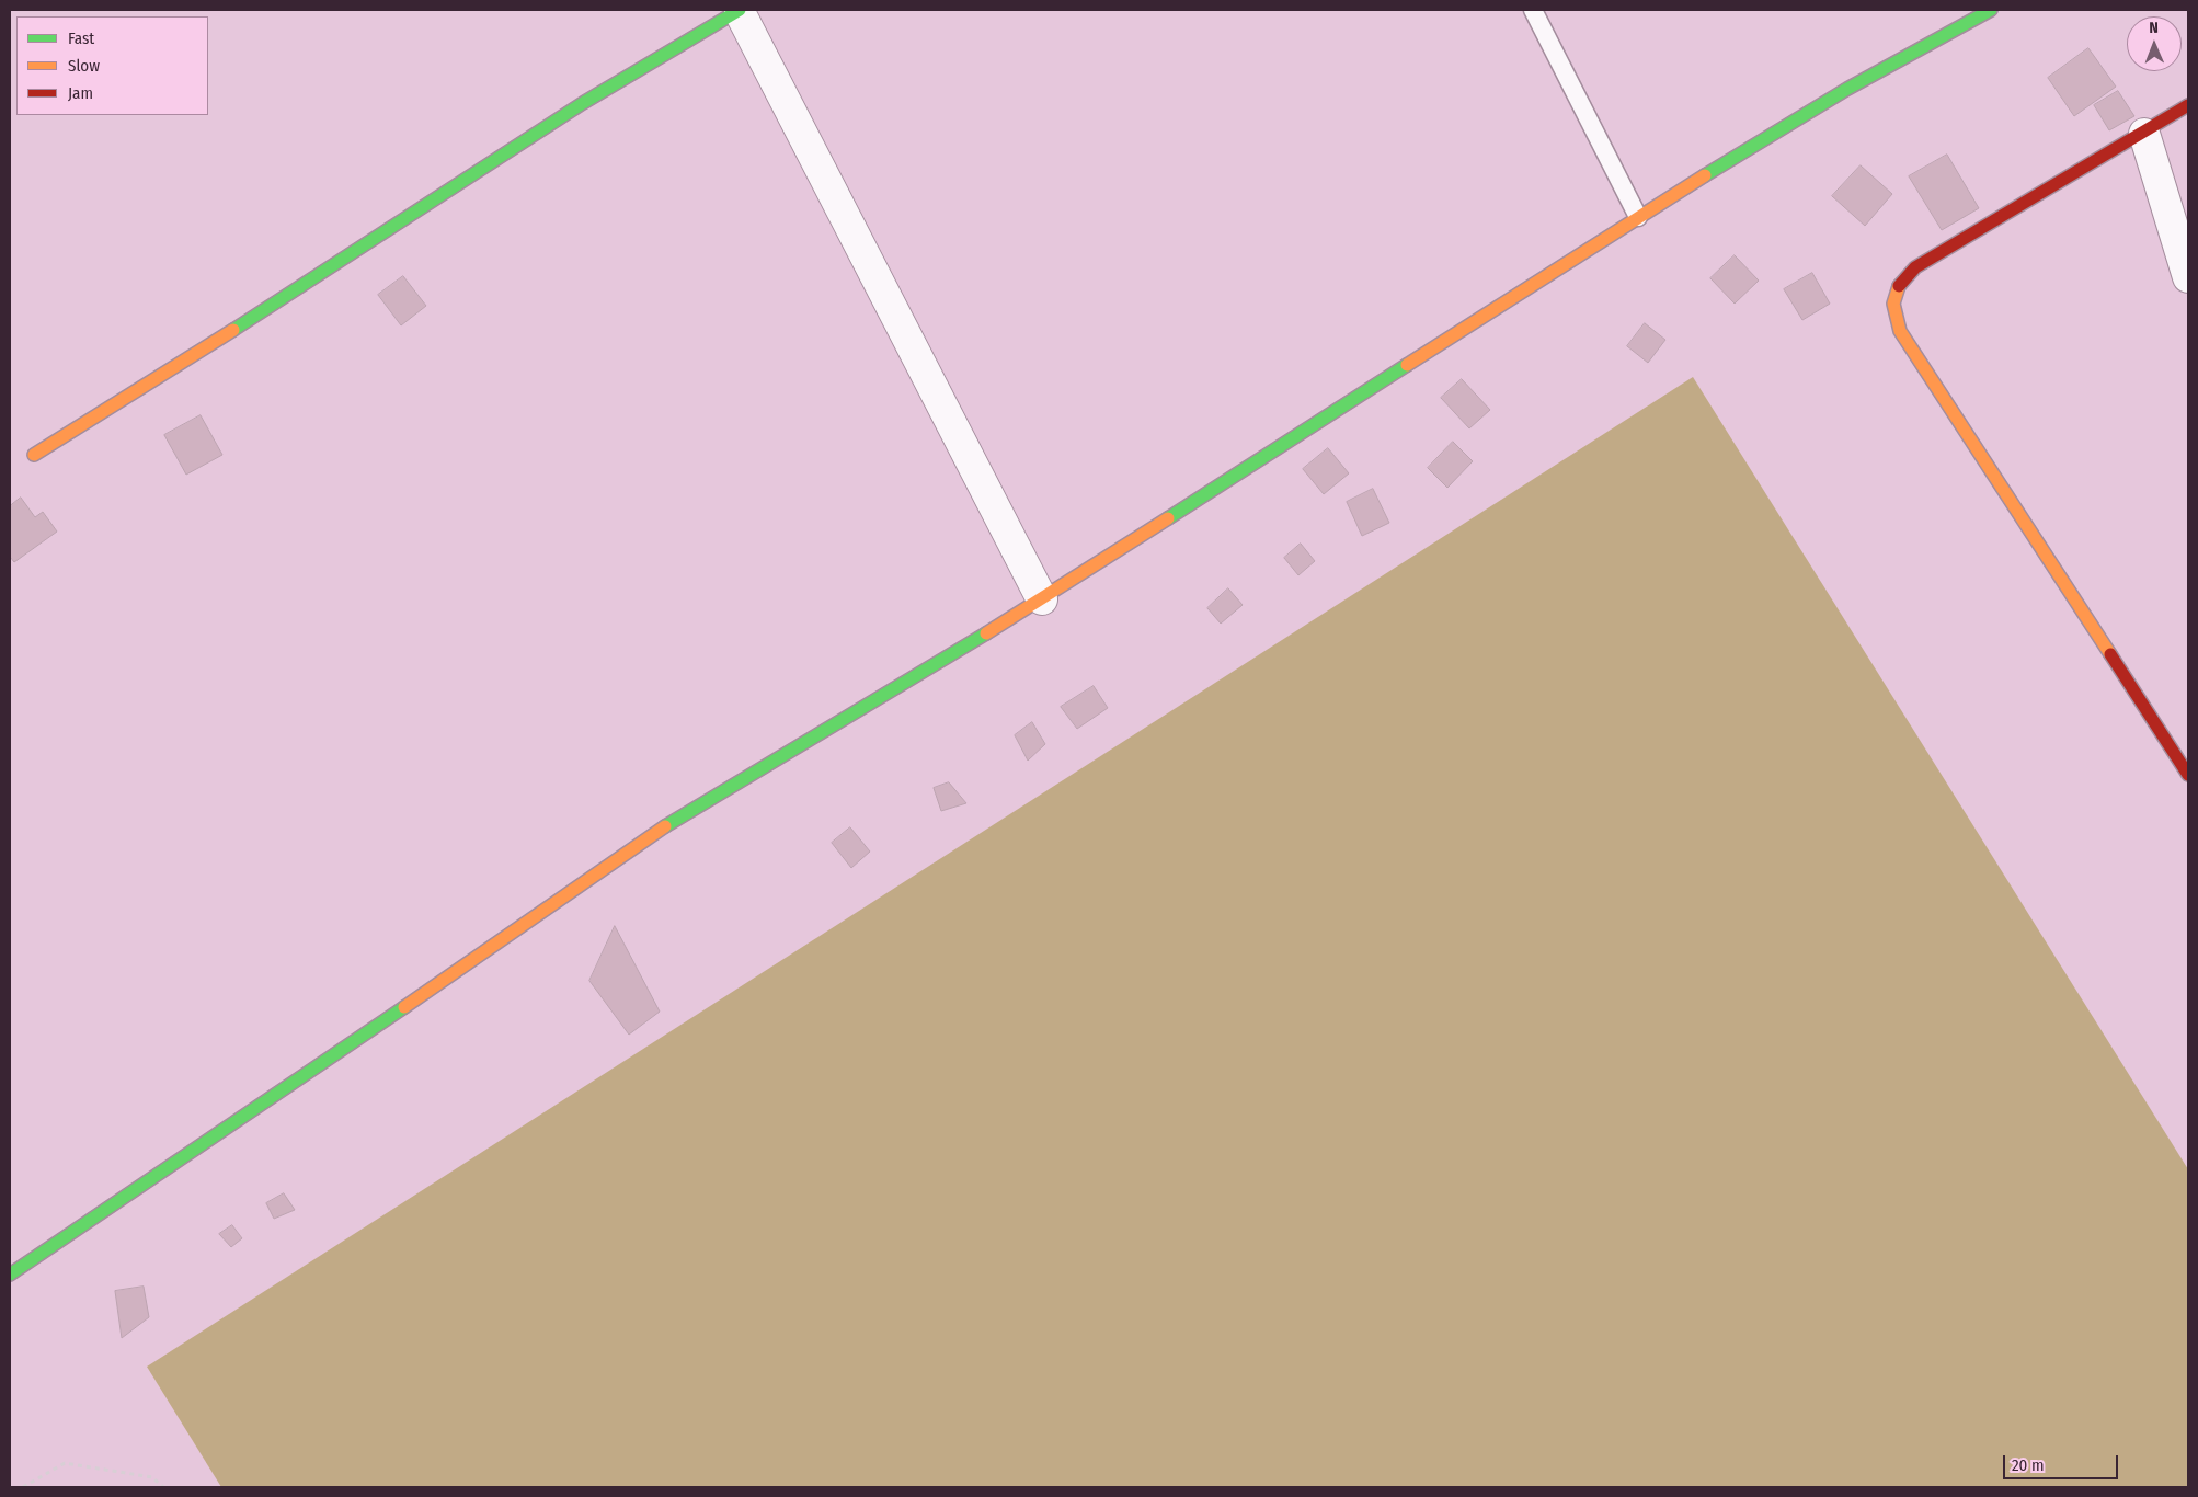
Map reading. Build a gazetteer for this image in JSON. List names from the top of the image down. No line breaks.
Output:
{"legend":["Fast","Slow","Jam"],"scale_bar":"20 m","north":"top"}
